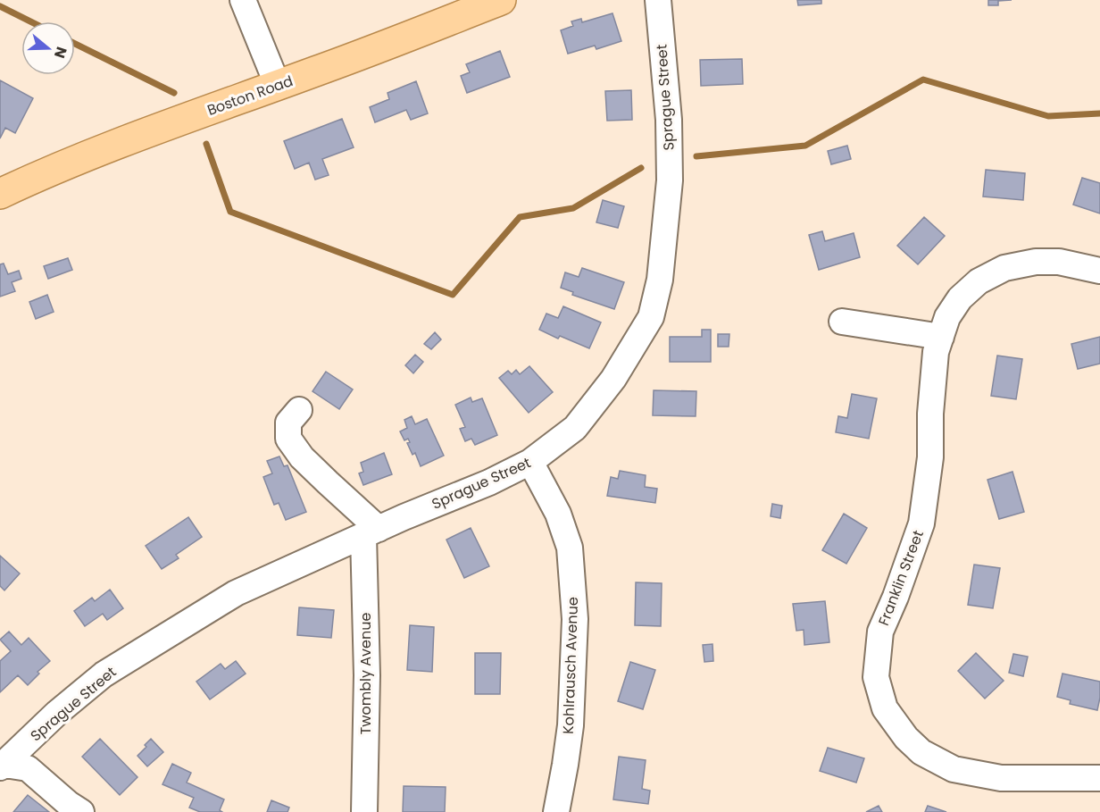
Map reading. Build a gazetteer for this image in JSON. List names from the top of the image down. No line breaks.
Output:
{"streets":{"main road":["Boston Road"],"street":["Sprague Street","Franklin Street","Kohlrausch Avenue","Twombly Avenue"]},"crossings":[["Sprague Street","Kohlrausch Avenue"],["Sprague Street","Twombly Avenue"]],"north":"right"}
